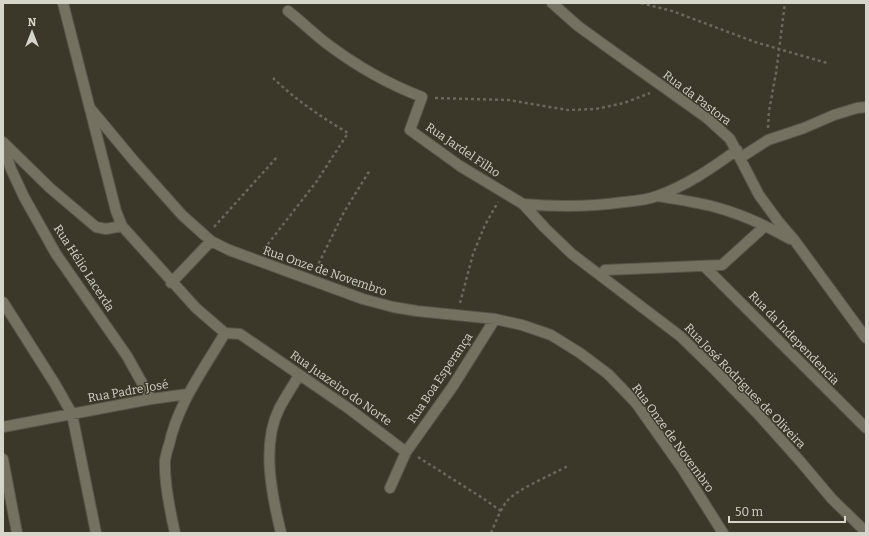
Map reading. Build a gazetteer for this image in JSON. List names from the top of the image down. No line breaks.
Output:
{"streets":{"street":["Rua da Pastora","Rua Jardel Filho","Rua Hélio Lacerda","Rua Onze de Novembro","Rua da Independencia","Rua Boa Esperança","Rua José Rodrigues de Oliveira","Rua Juazeiro do Norte","Rua Padre José"]},"crossings":[["Rua Jardel Filho","Rua José Rodrigues de Oliveira"],["Rua Hélio Lacerda","Rua Padre José"],["Rua Onze de Novembro","Rua Boa Esperança"],["Rua Onze de Novembro","Rua Juazeiro do Norte"],["Rua Boa Esperança","Rua Juazeiro do Norte"]],"scale_bar":"50 m","north":"top"}
